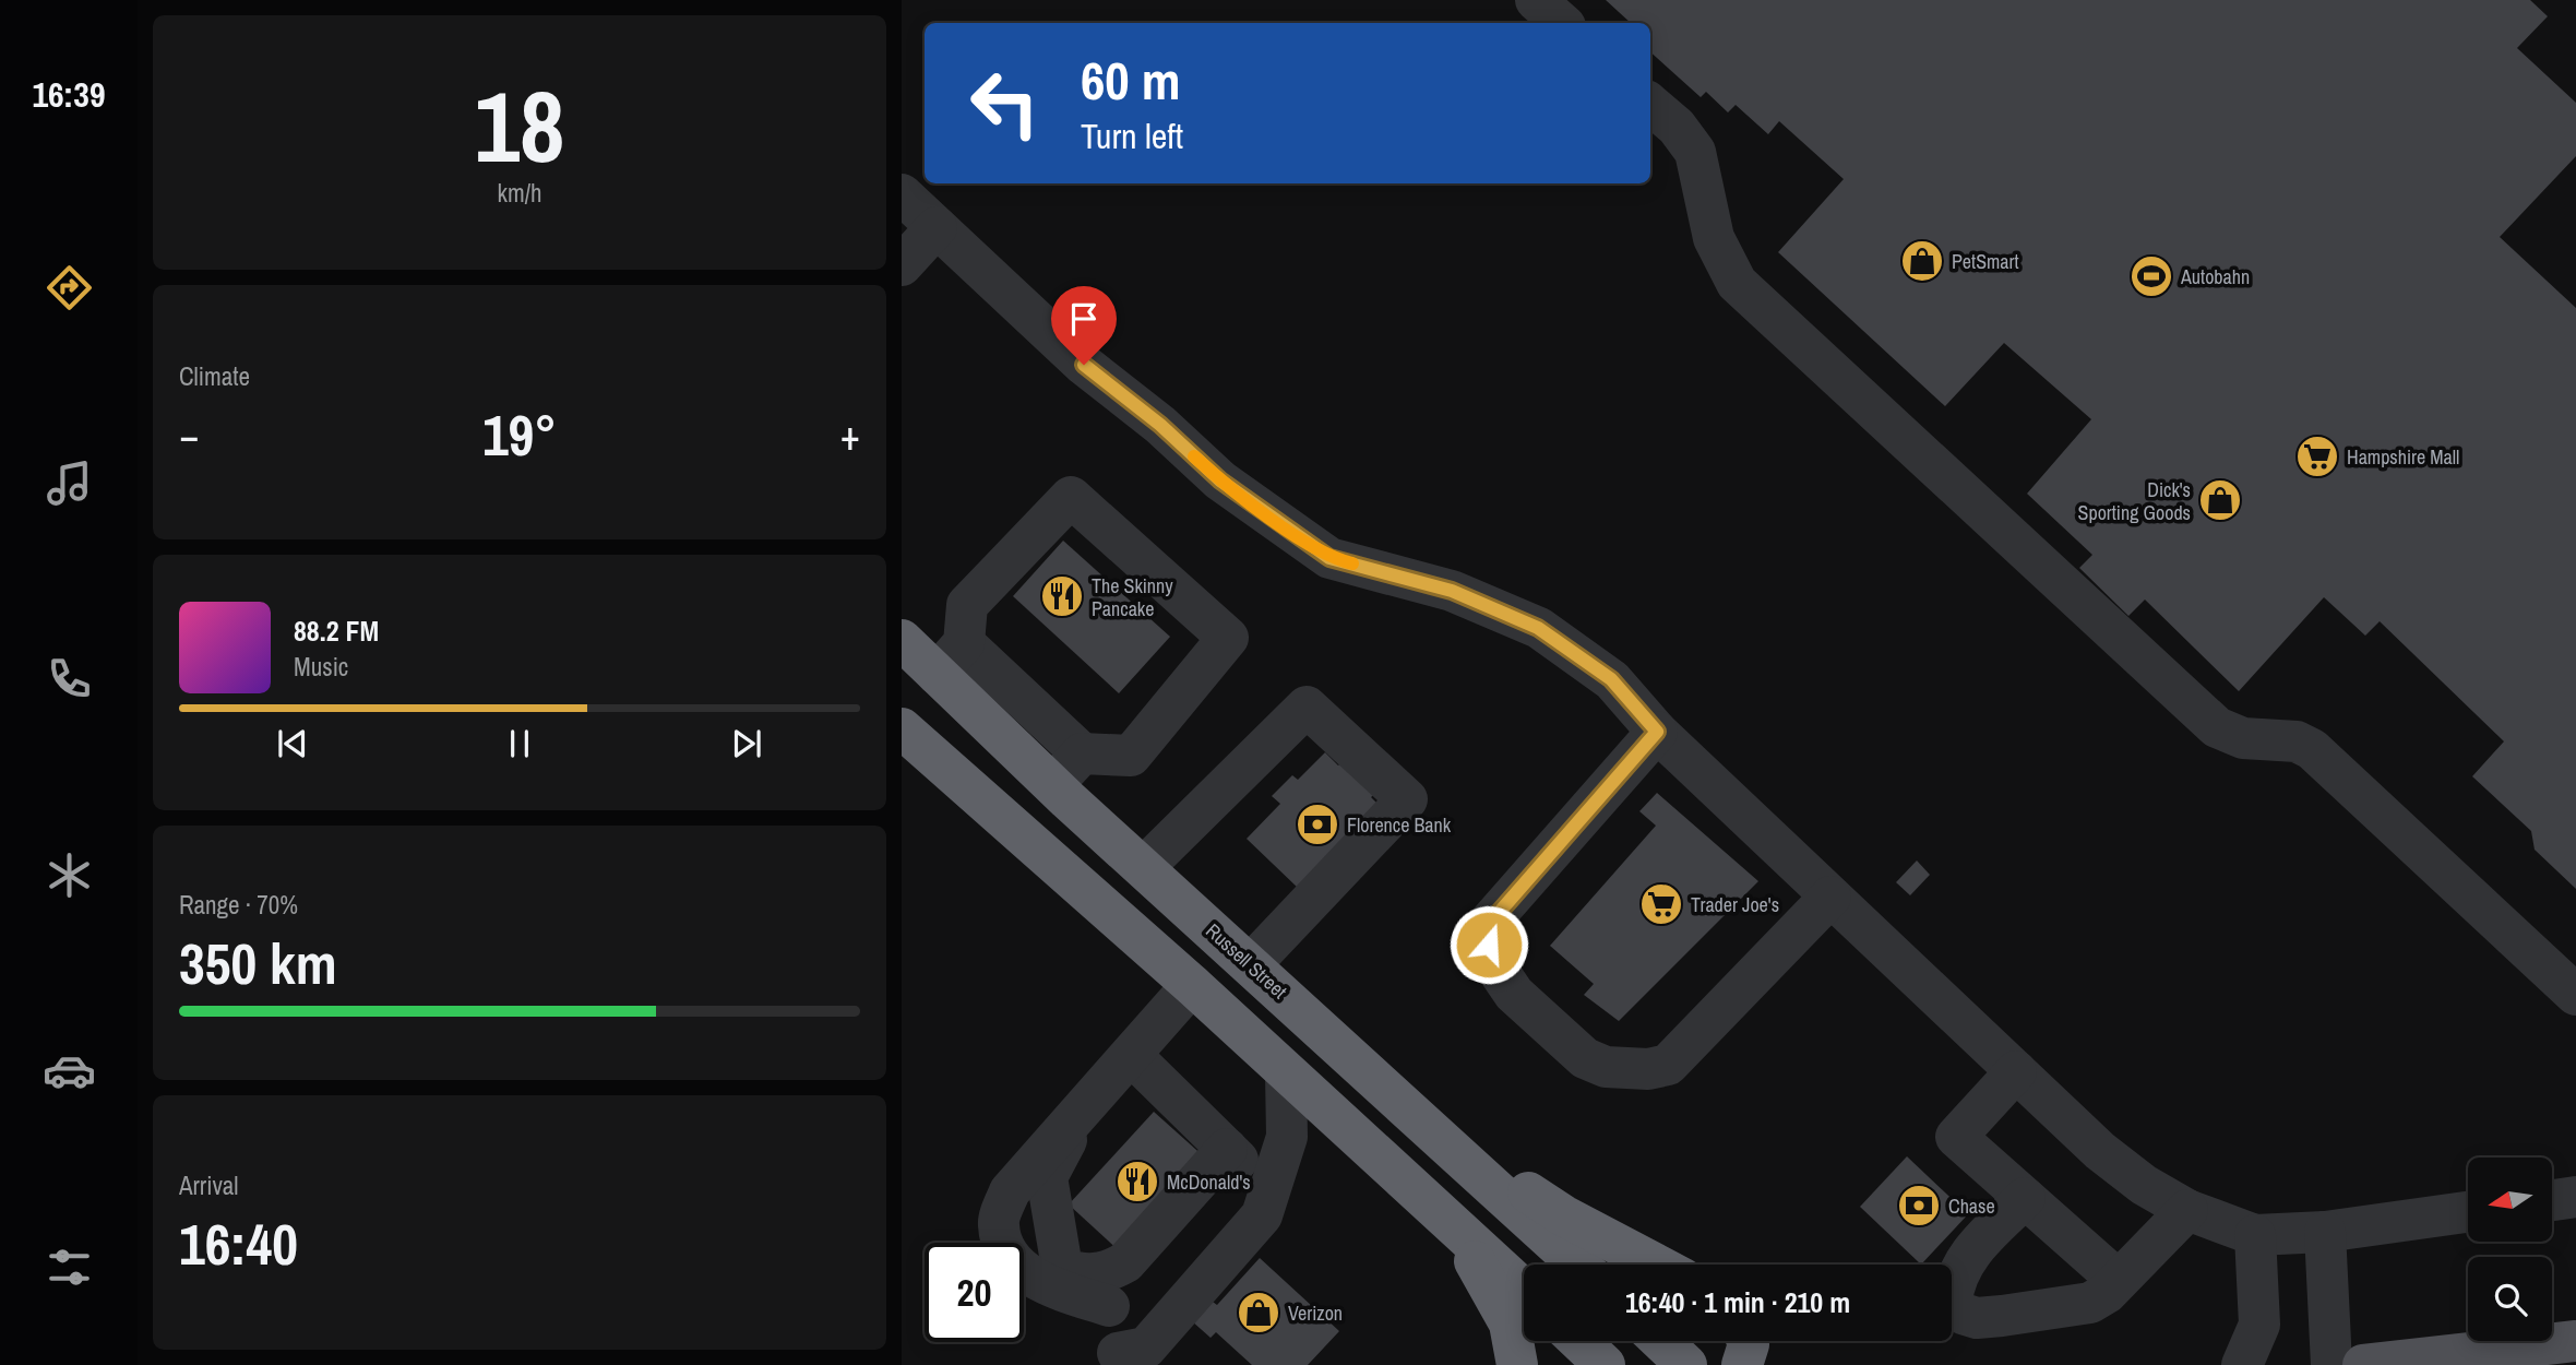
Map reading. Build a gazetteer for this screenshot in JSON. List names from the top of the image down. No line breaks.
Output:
{"streets":{"highway":["Russell Street"]},"places":{"shop":["PetSmart","Dick's Sporting Goods","Verizon"],"sports":["Autobahn"],"supermarket":["Hampshire Mall","Trader Joe's"],"restaurant":["The Skinny Pancake","McDonald's"],"bank":["Florence Bank","Chase"]},"north":"left","page":{"tabs":"16:39","tile":[["18","km/h"],"Climate",["Range · 70%","350 km"],["Arrival","16:40"]],"turn":["60 m","Turn left"],"heat":["−","19°","+"],"song":["88.2 FM","Music"],"limit":"20","trip":"16:40 · 1 min · 210 m"}}
